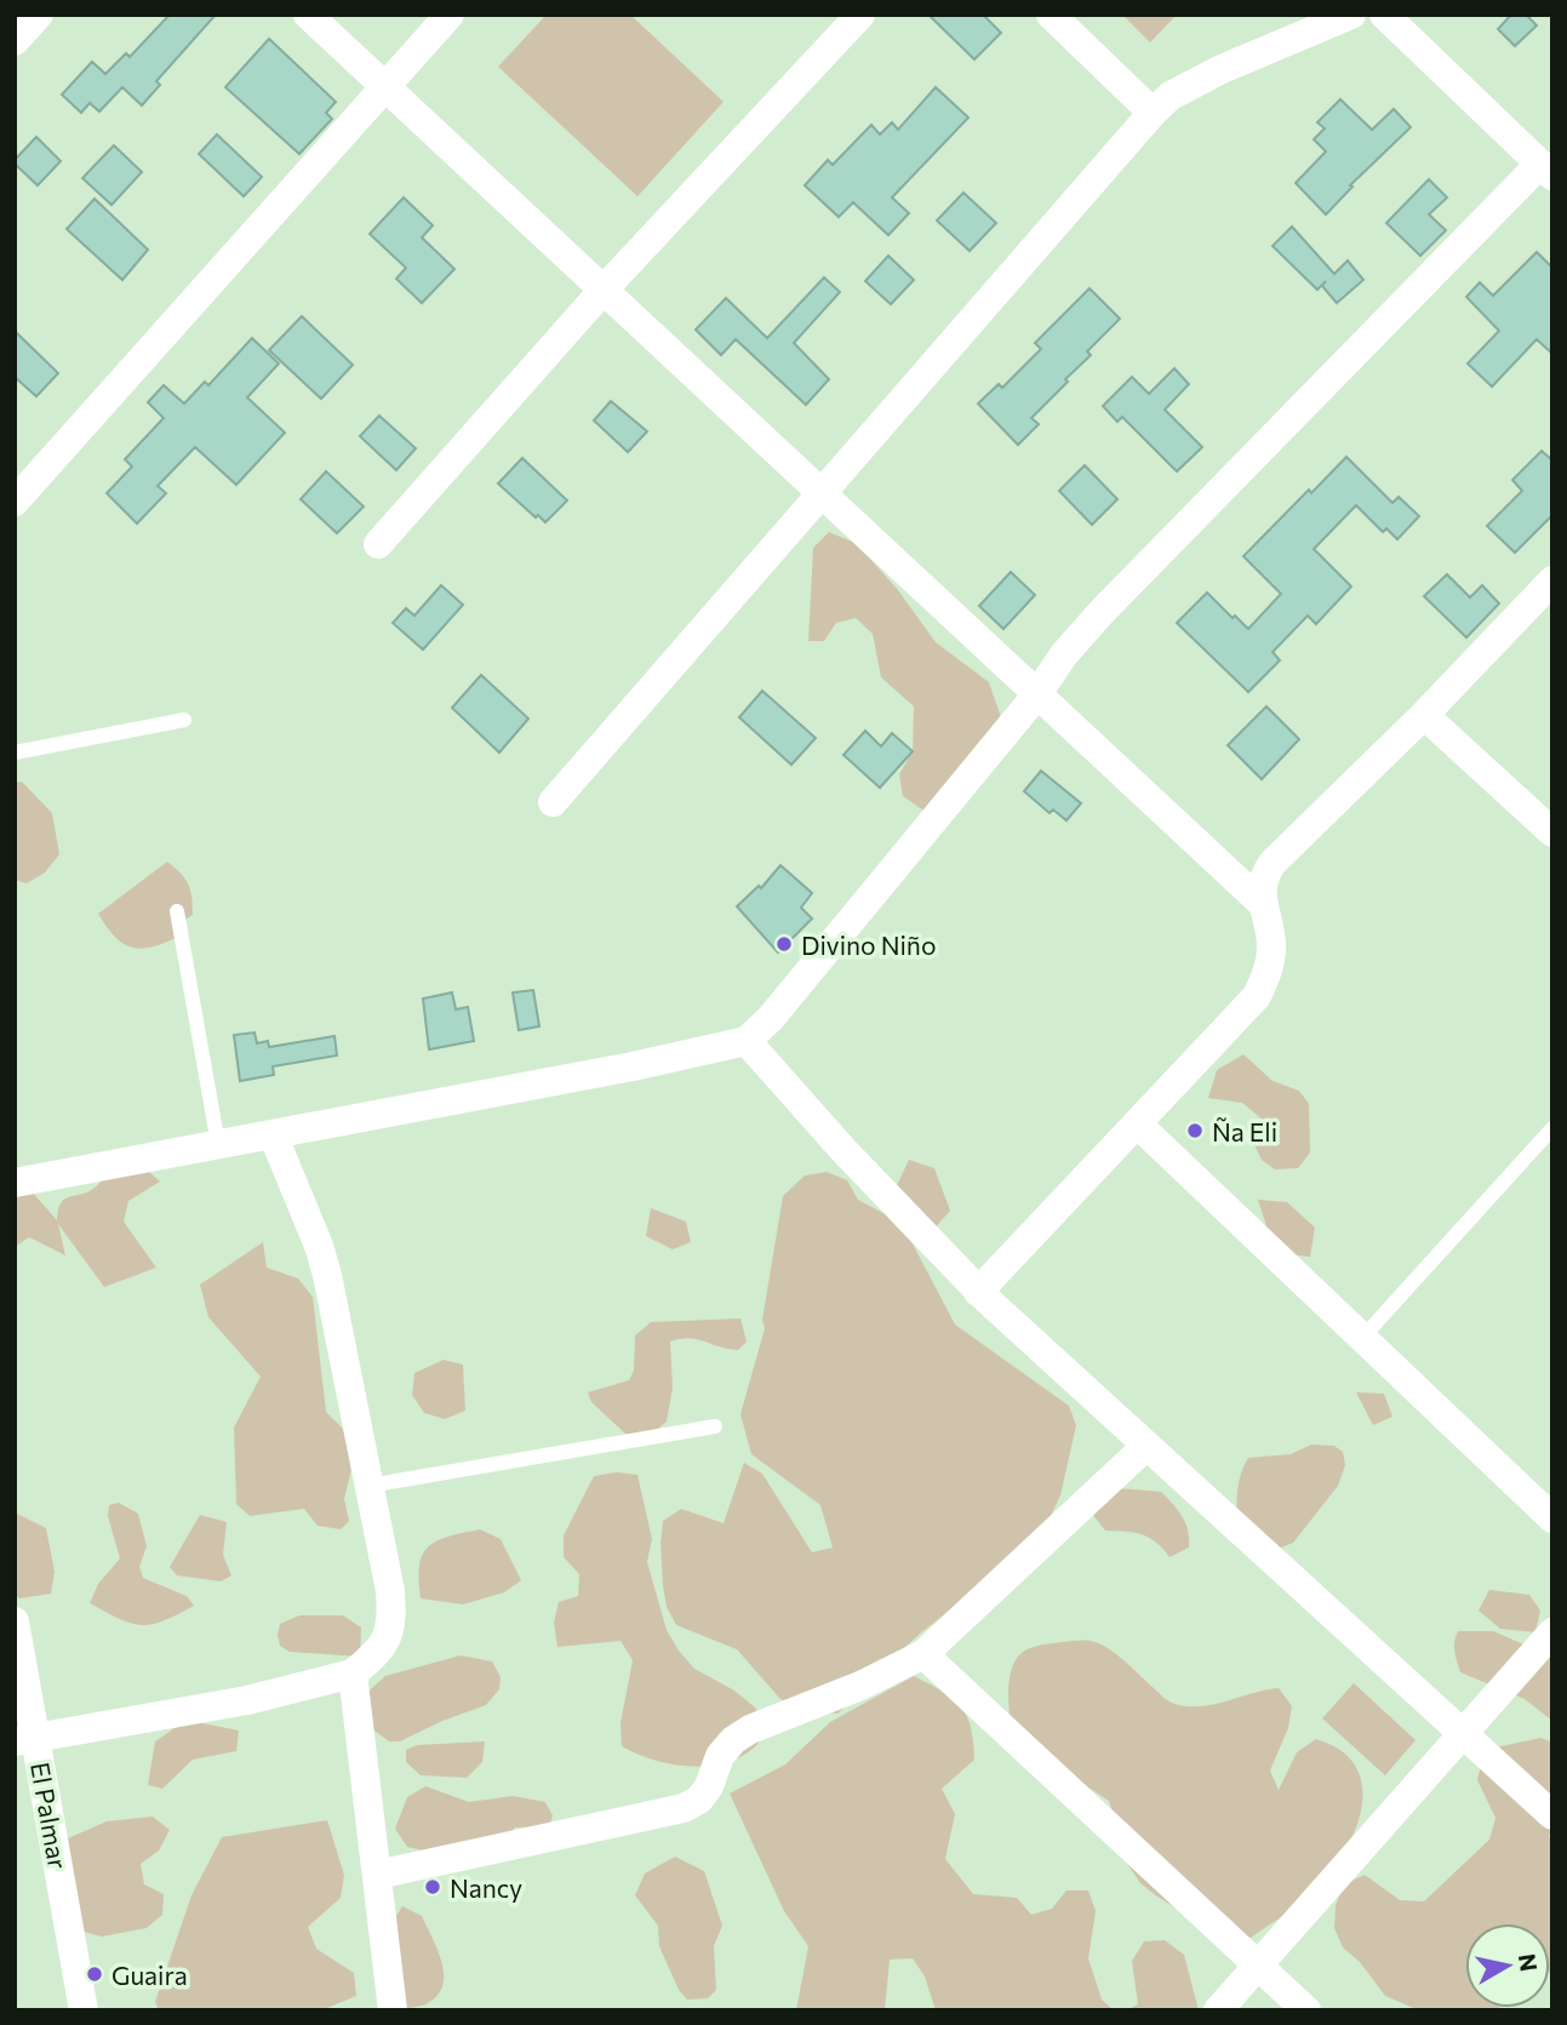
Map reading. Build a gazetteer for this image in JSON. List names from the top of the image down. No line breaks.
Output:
{"streets":{"street":["El Palmar"]},"places":["Divino Niño","Ña Eli","Nancy","Guaira"],"north":"right"}
